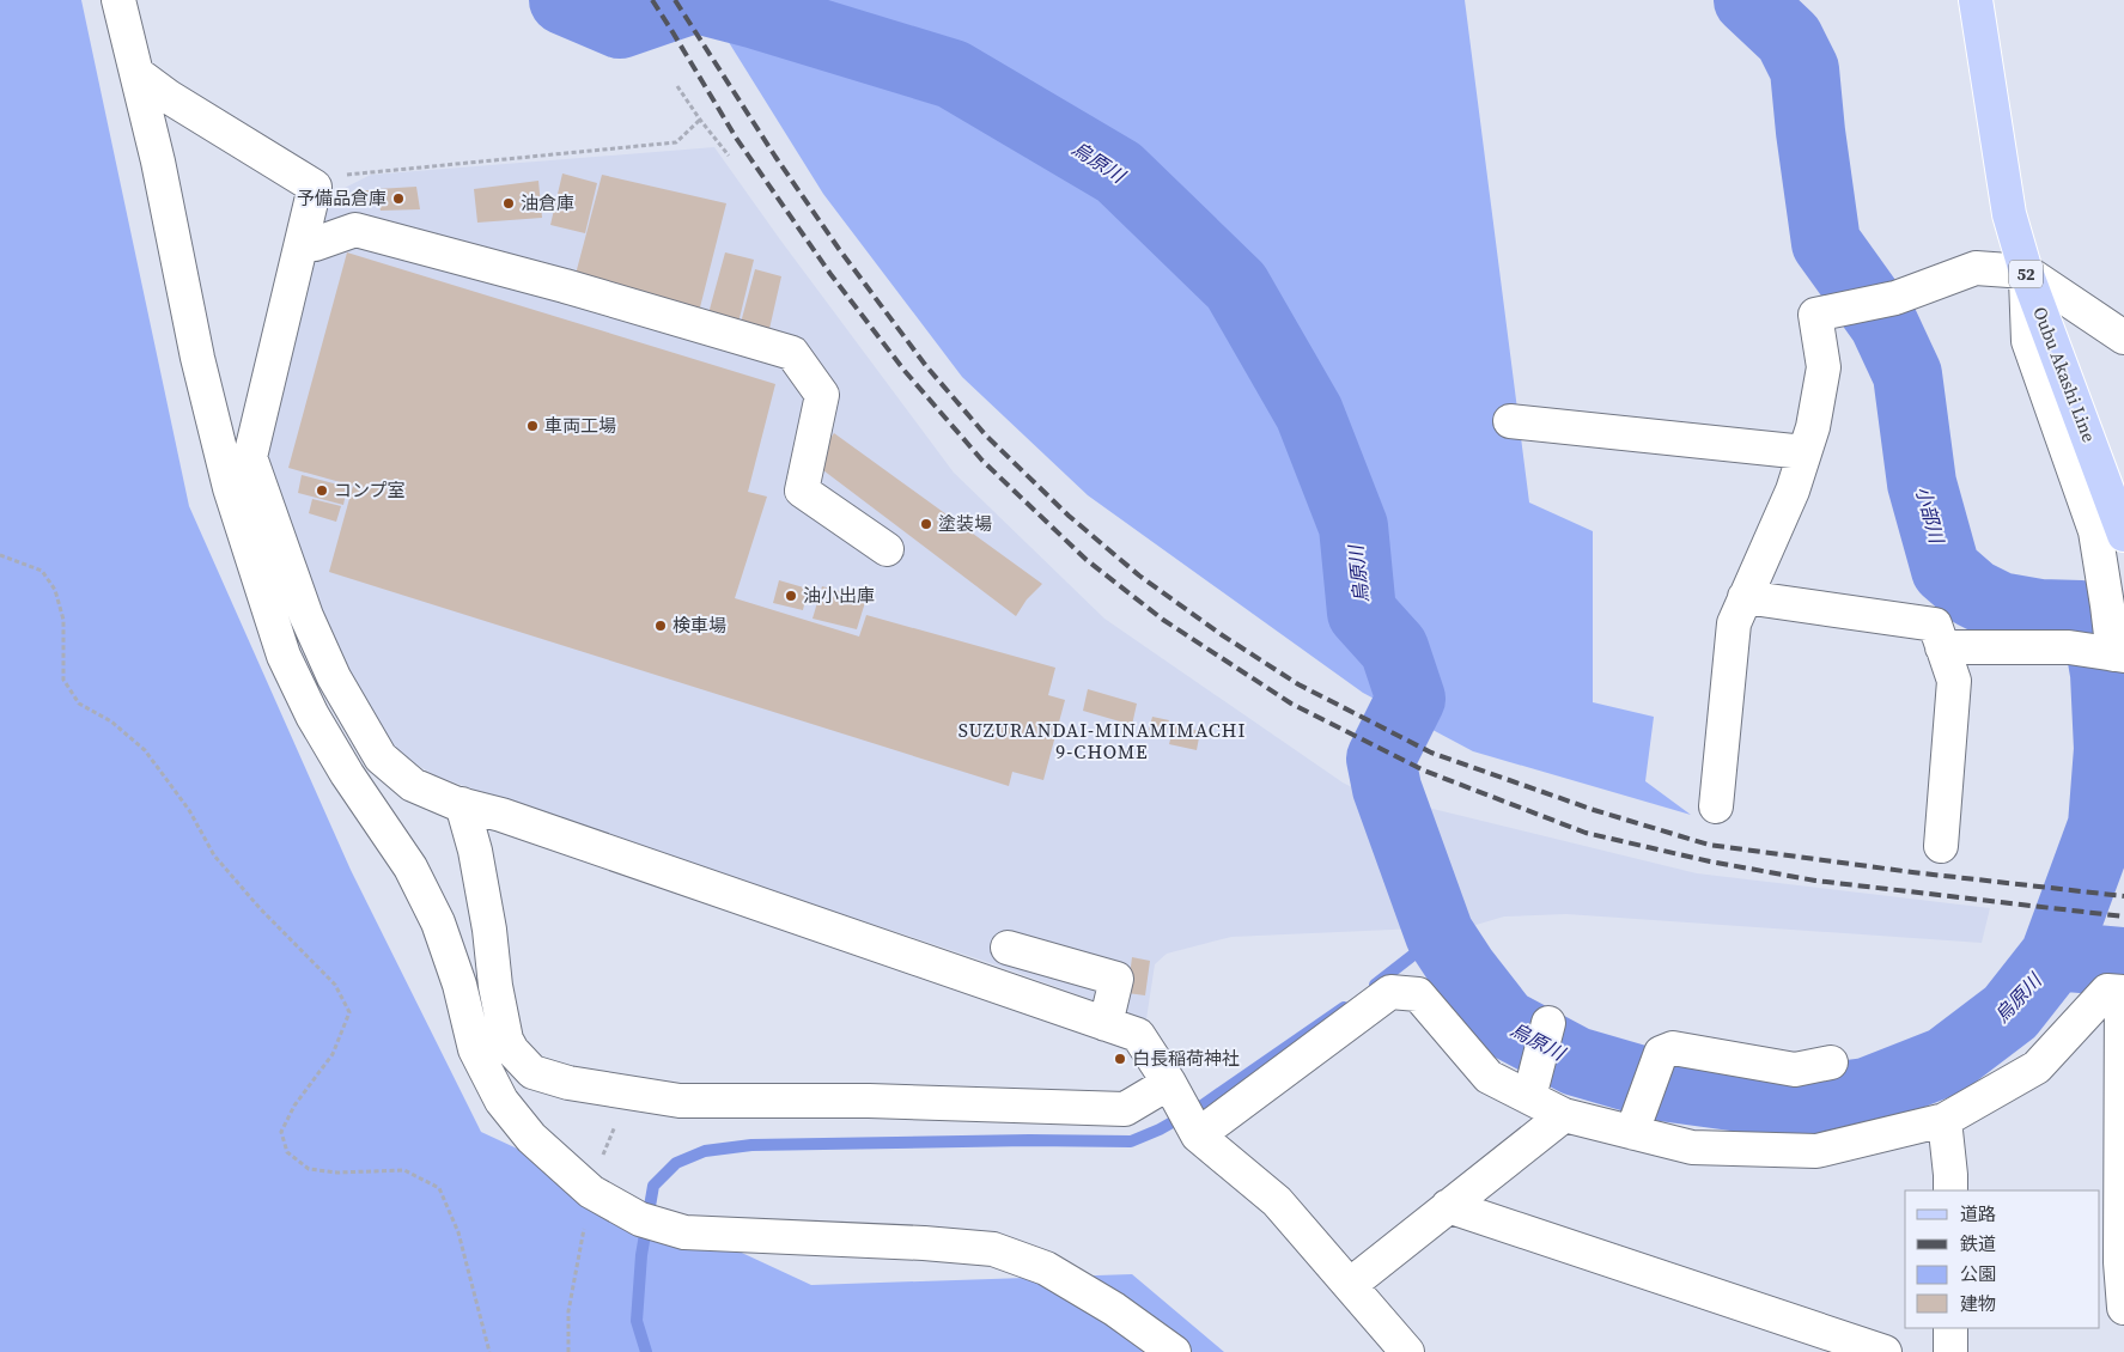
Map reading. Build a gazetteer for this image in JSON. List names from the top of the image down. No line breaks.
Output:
{"streets":{"main road":["52","Oubu Akashi Line"]},"districts":["SUZURANDAI-MINAMIMACHI 9-CHOME"],"water":["烏原川","小部川"],"places":["予備品倉庫","油倉庫","車両工場","コンプ室","塗装場","油小出庫","検車場","白長稲荷神社"],"legend":["道路","鉄道","公園","建物"]}
